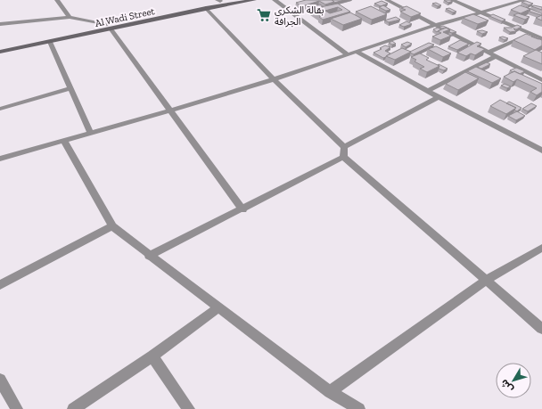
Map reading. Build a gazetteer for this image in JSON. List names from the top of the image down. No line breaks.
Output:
{"streets":{"main road":["Al Wadi Street"]},"places":{"supermarket":["بقالة الشكري الجرافة"]},"north":"bottom left"}
